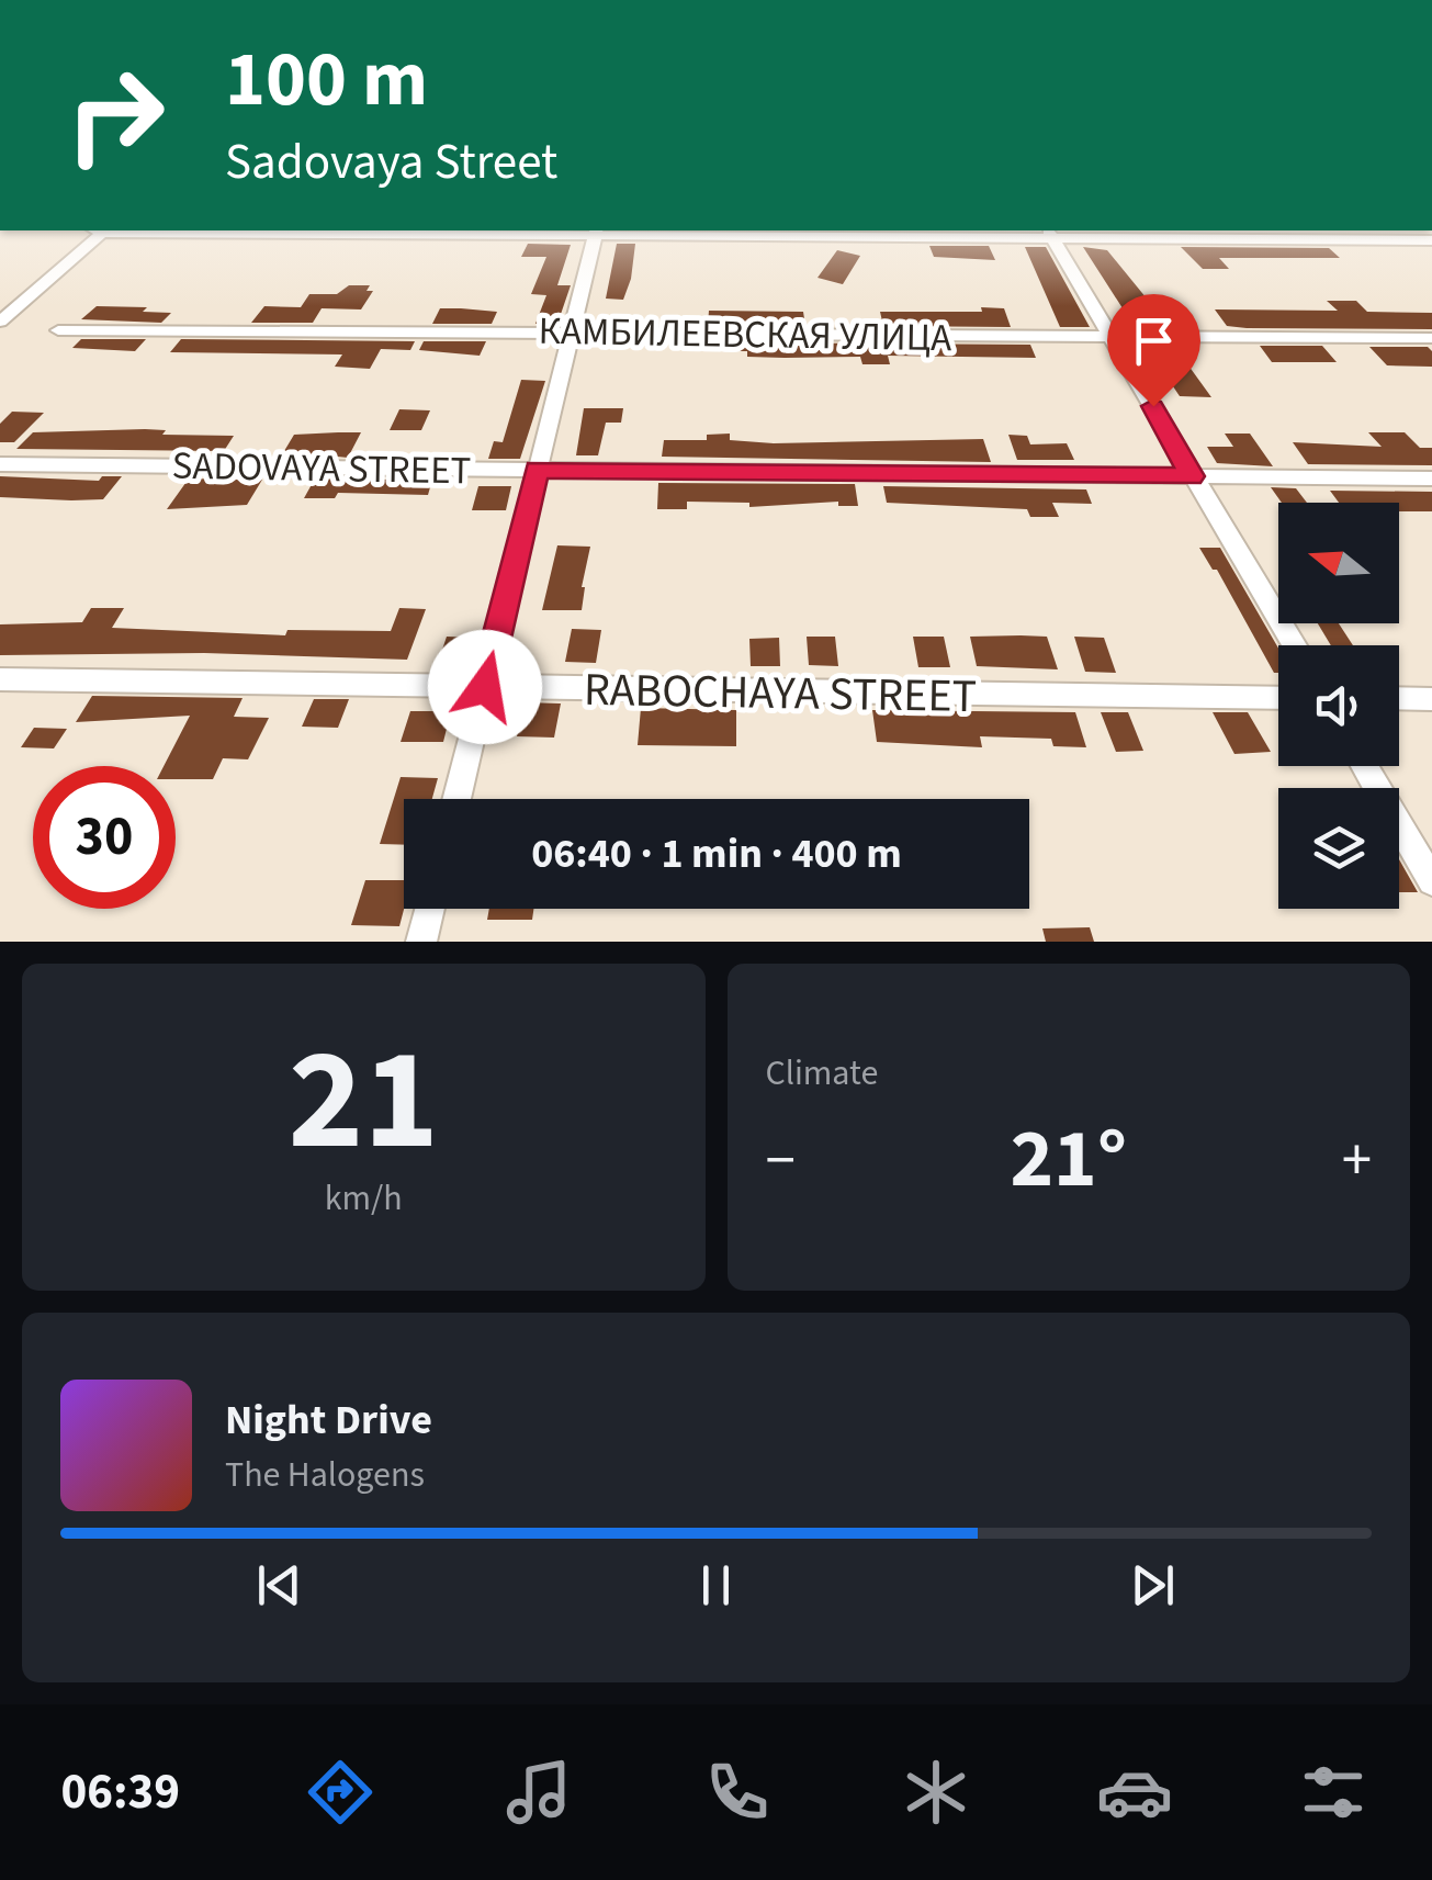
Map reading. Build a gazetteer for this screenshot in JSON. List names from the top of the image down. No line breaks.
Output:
{"streets":{"street":["КАМБИЛЕЕВСКАЯ УЛИЦА","SADOVAYA STREET","RABOCHAYA STREET"]},"north":"left","page":{"turn":["100 m","Sadovaya Street"],"limit":"30","trip":"06:40 · 1 min · 400 m","tile":[["21","km/h"],"Climate"],"heat":["−","21°","+"],"song":["Night Drive","The Halogens"],"tabs":"06:39"}}
